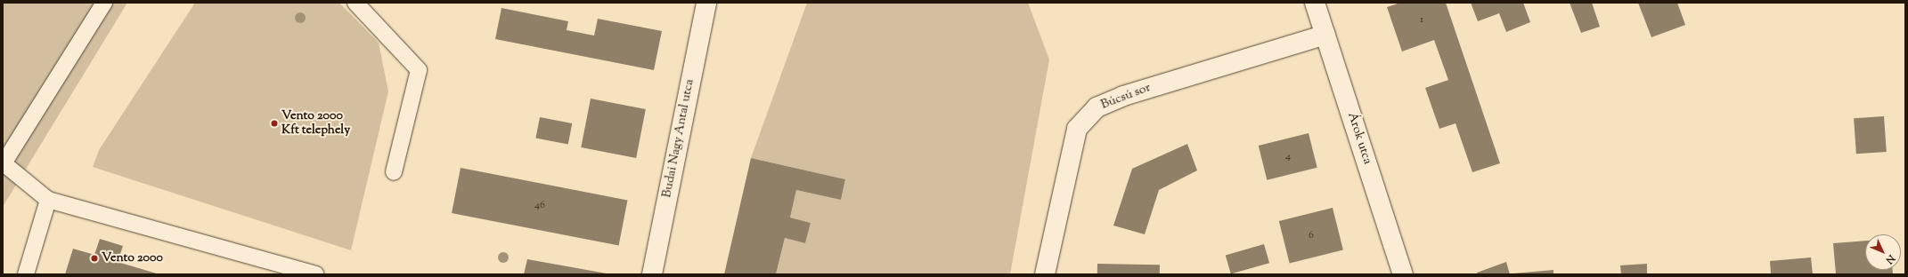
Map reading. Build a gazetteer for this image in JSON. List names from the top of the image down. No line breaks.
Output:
{"streets":{"street":["Búcsú sor","Budai Nagy Antal utca","Árok utca"]},"crossings":[["Búcsú sor","Árok utca"]],"places":["Vento 2000 Kft telephely","Vento 2000"],"house_numbers":["1","4","46","6"],"north":"bottom right"}
